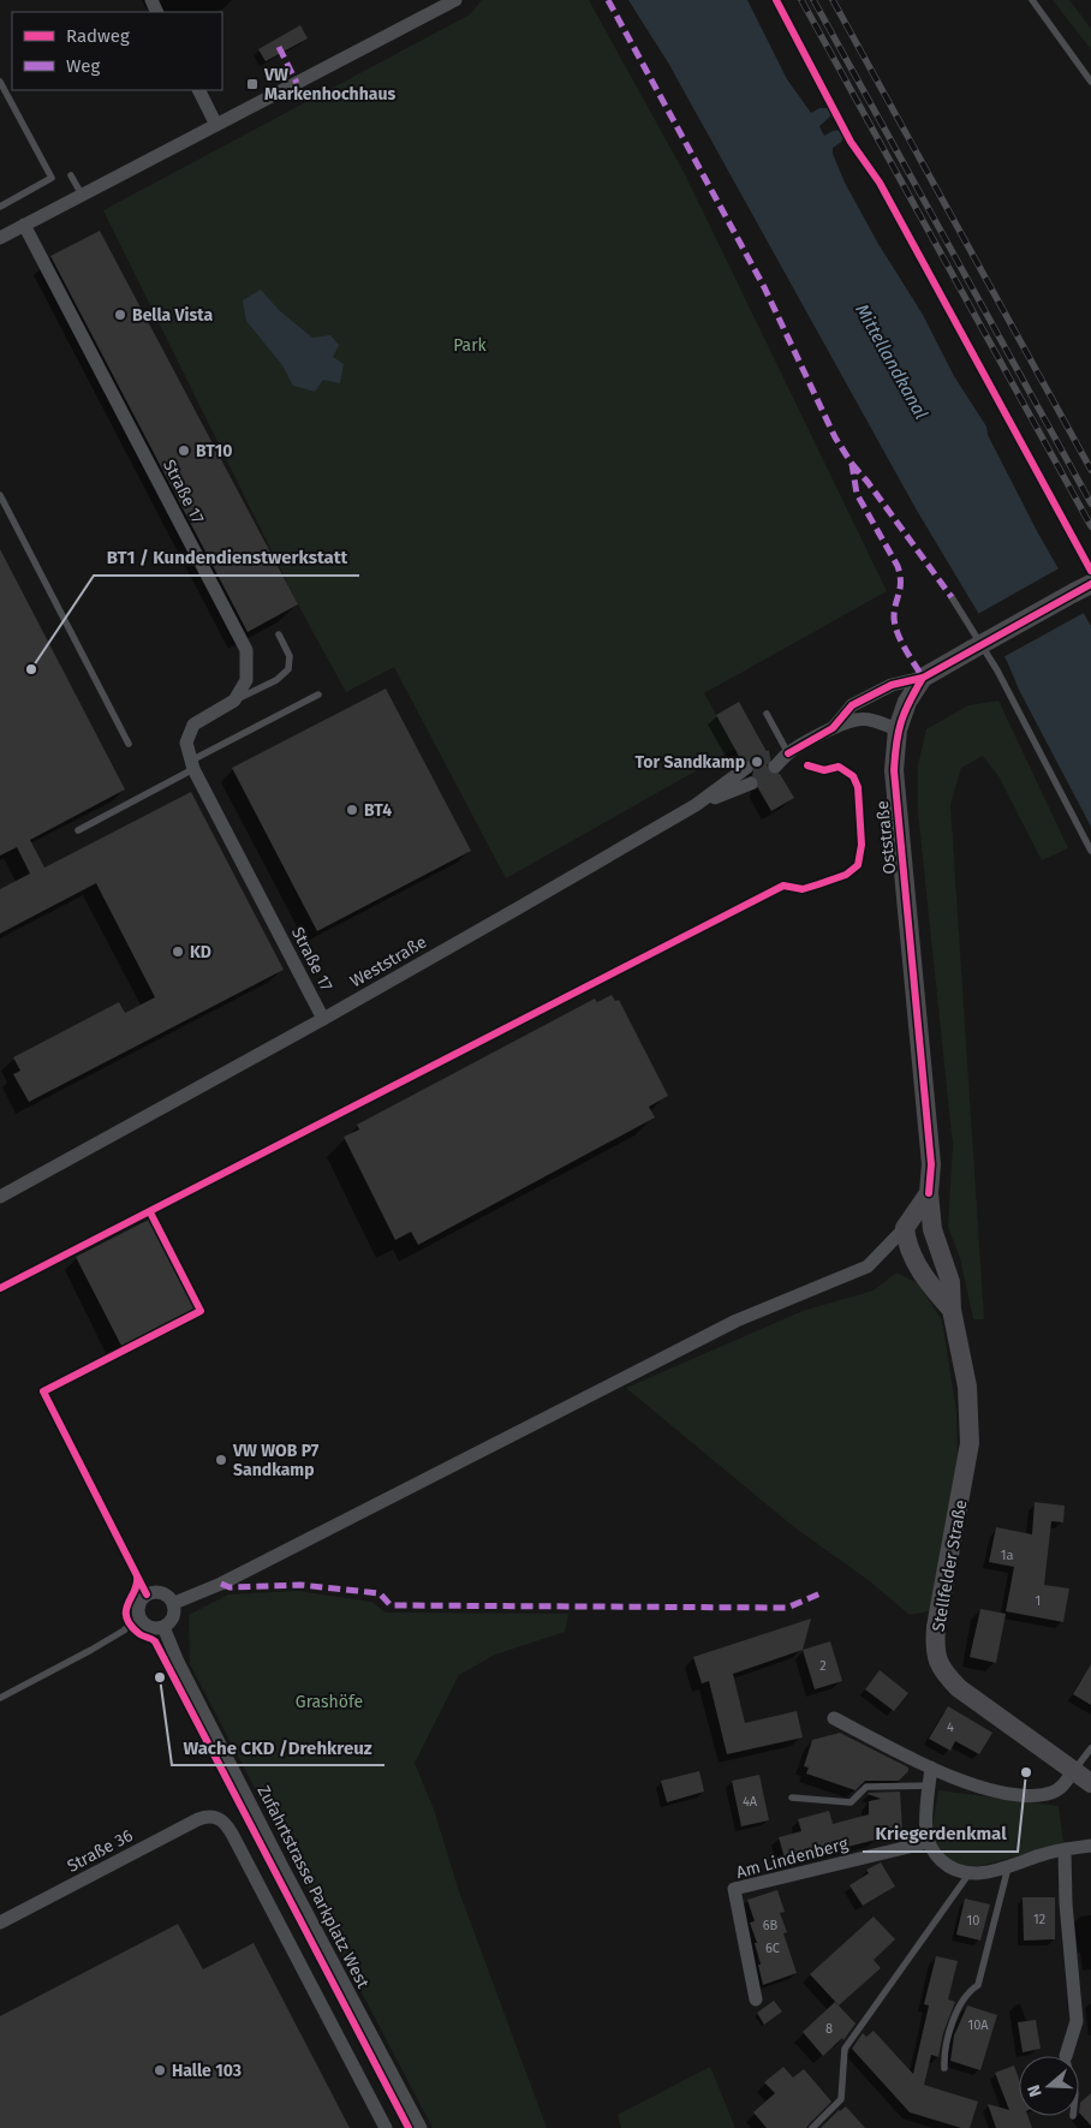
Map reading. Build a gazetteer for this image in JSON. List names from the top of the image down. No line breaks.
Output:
{"streets":{"street":["Straße 17","Oststraße","Weststraße","Stellfelder Straße","Straße 36","Am Lindenberg","Zufahrtstrasse Parkplatz West"]},"crossings":[["Straße 17","Weststraße"],["Oststraße","Stellfelder Straße"]],"water":["Mittellandkanal"],"parks":["Park","Grashöfe"],"places":{"transit":["VW Markenhochhaus"],"other":["Bella Vista","BT10","BT1 / Kundendienstwerkstatt","Tor Sandkamp","BT4","KD","VW WOB P7 Sandkamp","Wache CKD /Drehkreuz","Kriegerdenkmal","Halle 103"]},"house_numbers":["1a","1","2","4","4A","12","10","6B","6C","10A","8"],"legend":["Radweg","Weg"],"north":"left"}
